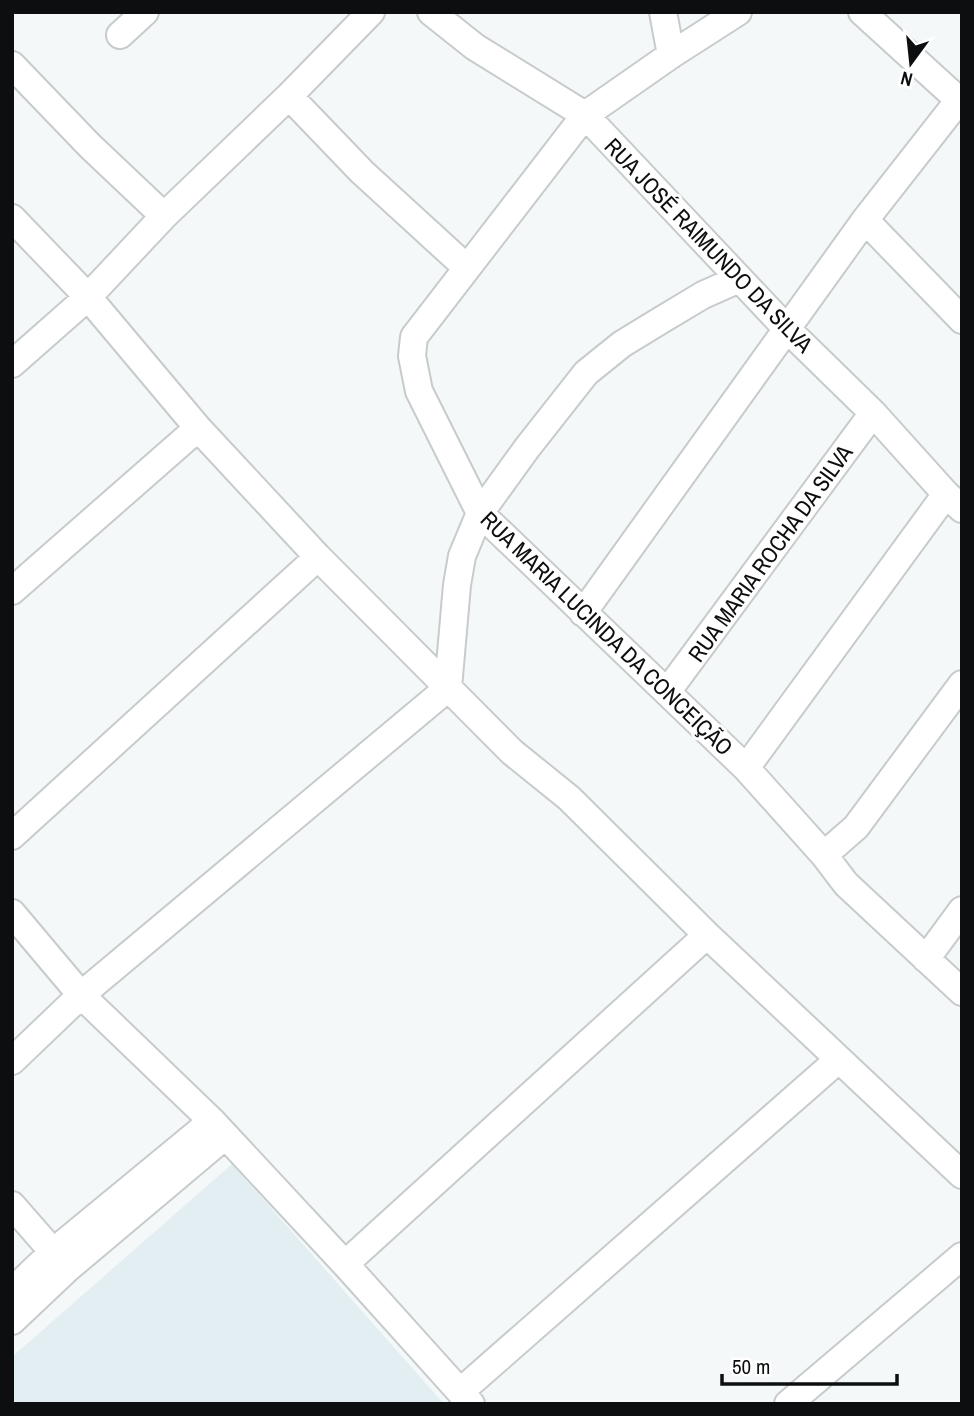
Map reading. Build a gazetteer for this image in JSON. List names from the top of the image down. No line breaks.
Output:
{"streets":{"street":["RUA JOSÉ RAIMUNDO DA SILVA","RUA MARIA ROCHA DA SILVA","RUA MARIA LUCINDA DA CONCEIÇÃO"]},"crossings":[["RUA JOSÉ RAIMUNDO DA SILVA","RUA MARIA ROCHA DA SILVA"],["RUA JOSÉ RAIMUNDO DA SILVA","RUA MARIA LUCINDA DA CONCEIÇÃO"],["RUA MARIA ROCHA DA SILVA","RUA MARIA LUCINDA DA CONCEIÇÃO"]],"scale_bar":"50 m","north":"bottom"}
